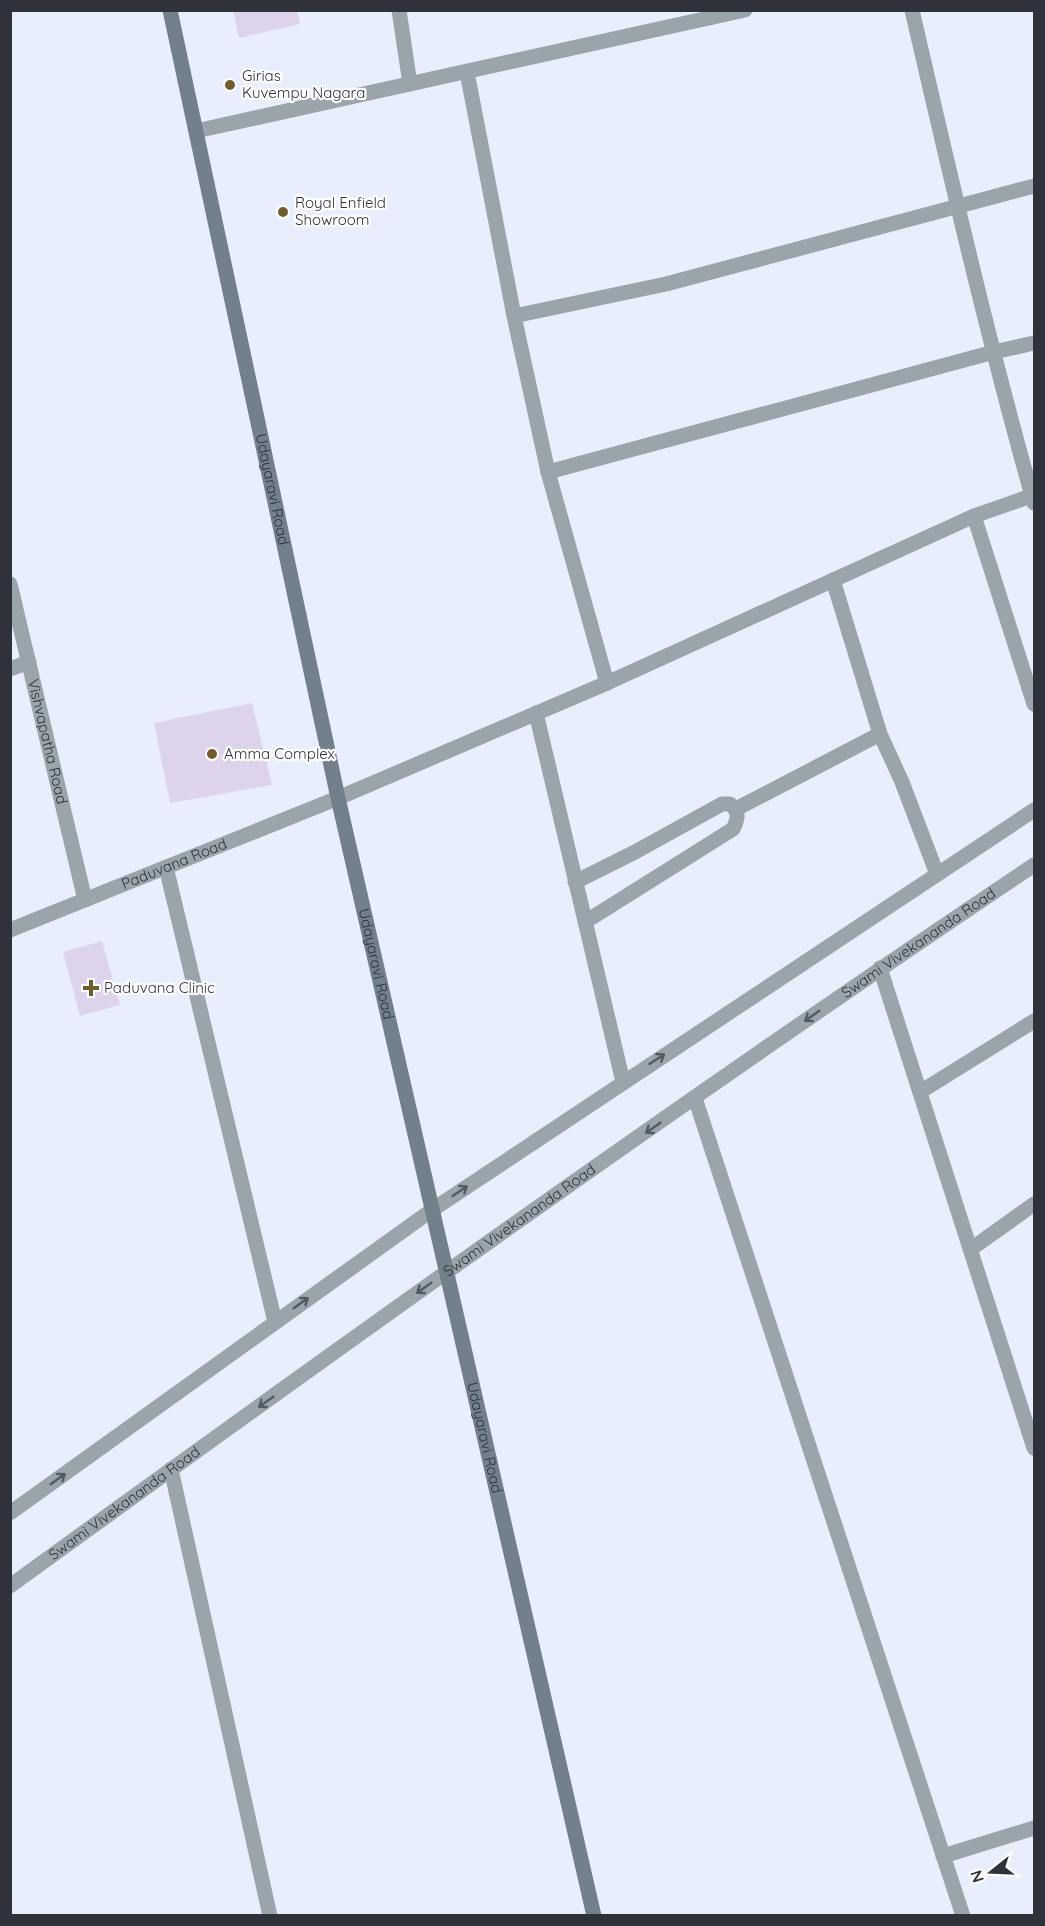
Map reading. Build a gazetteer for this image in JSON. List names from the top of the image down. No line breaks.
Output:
{"streets":{"street":["Udayaravi Road","Vishvapatha Road","Paduvana Road","Swami Vivekananda Road"]},"crossings":[["Udayaravi Road","Paduvana Road"],["Udayaravi Road","Swami Vivekananda Road"],["Vishvapatha Road","Paduvana Road"]],"places":{"other":["Girias Kuvempu Nagara","Royal Enfield Showroom","Amma Complex"],"health":["Paduvana Clinic"]},"north":"left"}
